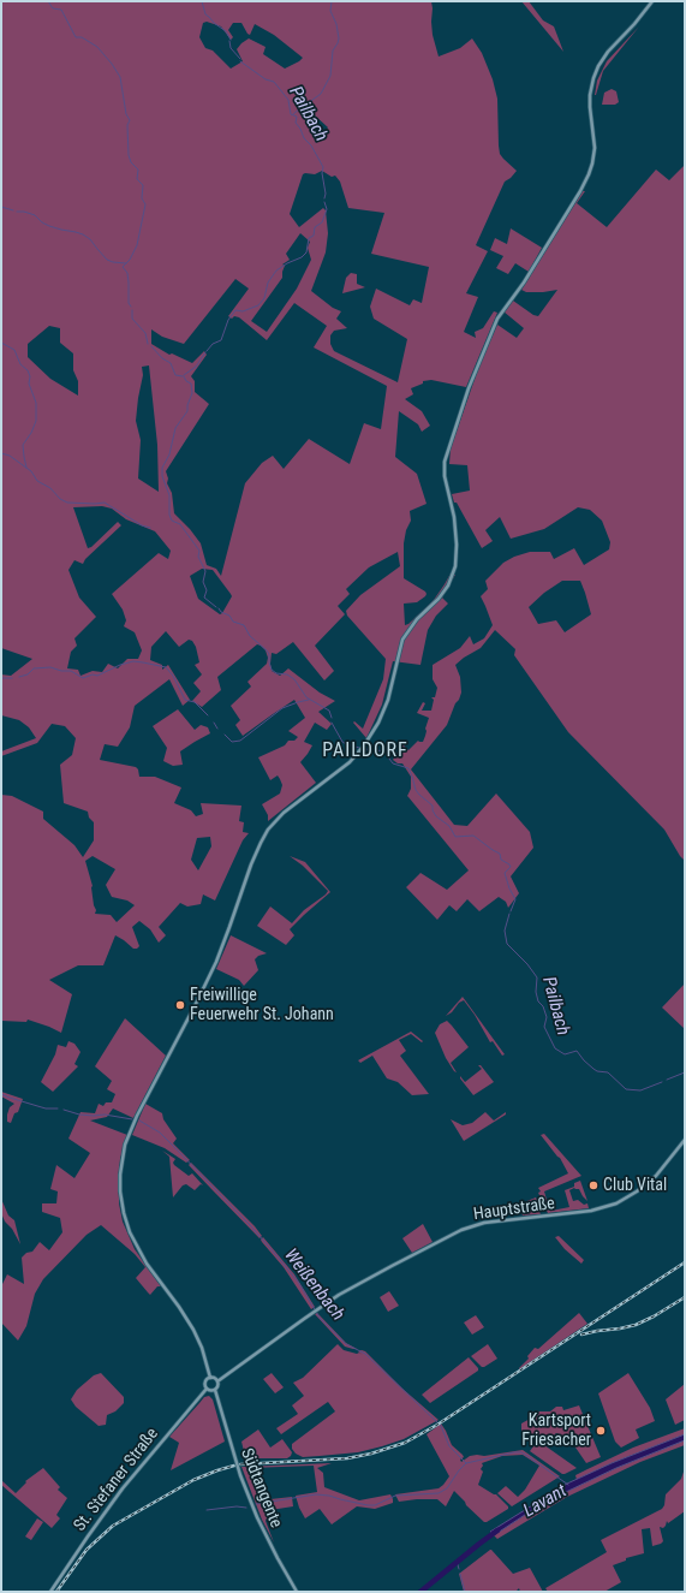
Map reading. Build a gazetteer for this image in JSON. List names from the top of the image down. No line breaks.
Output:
{"streets":{"main road":["Hauptstraße","St. Stefaner Straße","Südtangente"]},"crossings":[["Hauptstraße","St. Stefaner Straße"],["Hauptstraße","Südtangente"],["St. Stefaner Straße","Südtangente"]],"districts":["PAILDORF"],"water":["Pailbach","Weißenbach","Lavant"],"places":["Freiwillige Feuerwehr St. Johann","Club Vital","Kartsport Friesacher"]}
